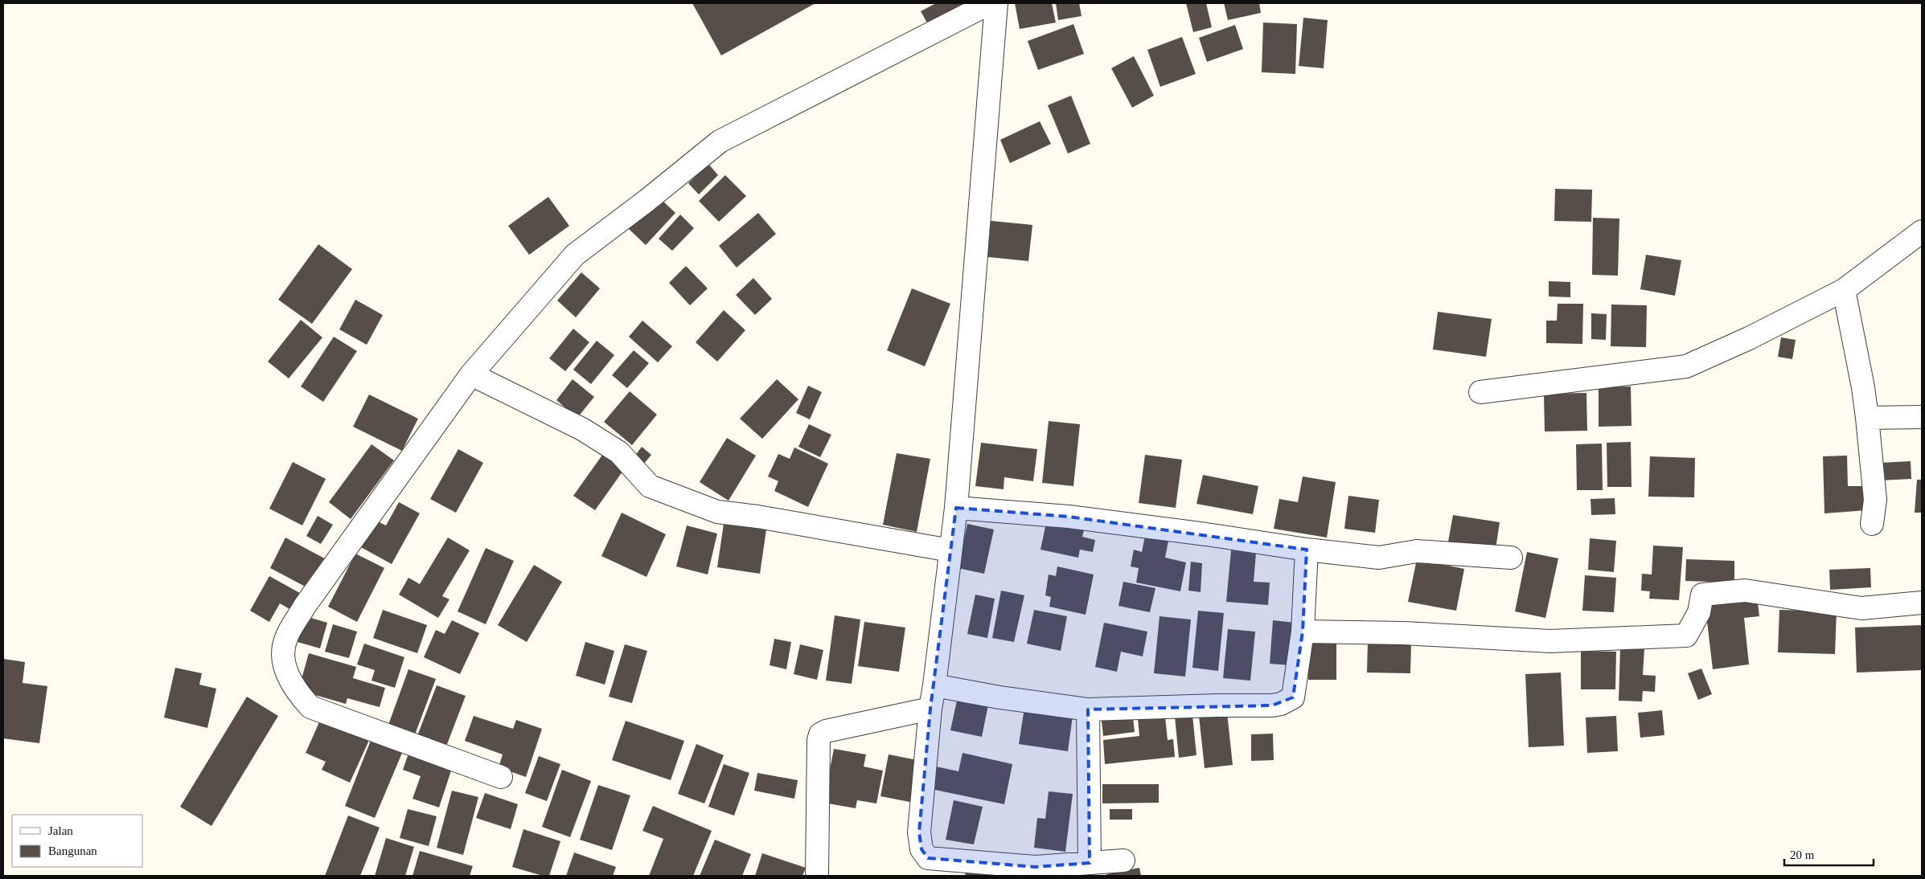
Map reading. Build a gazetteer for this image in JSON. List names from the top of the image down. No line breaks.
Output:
{"legend":["Jalan","Bangunan"],"scale_bar":"20 m"}
